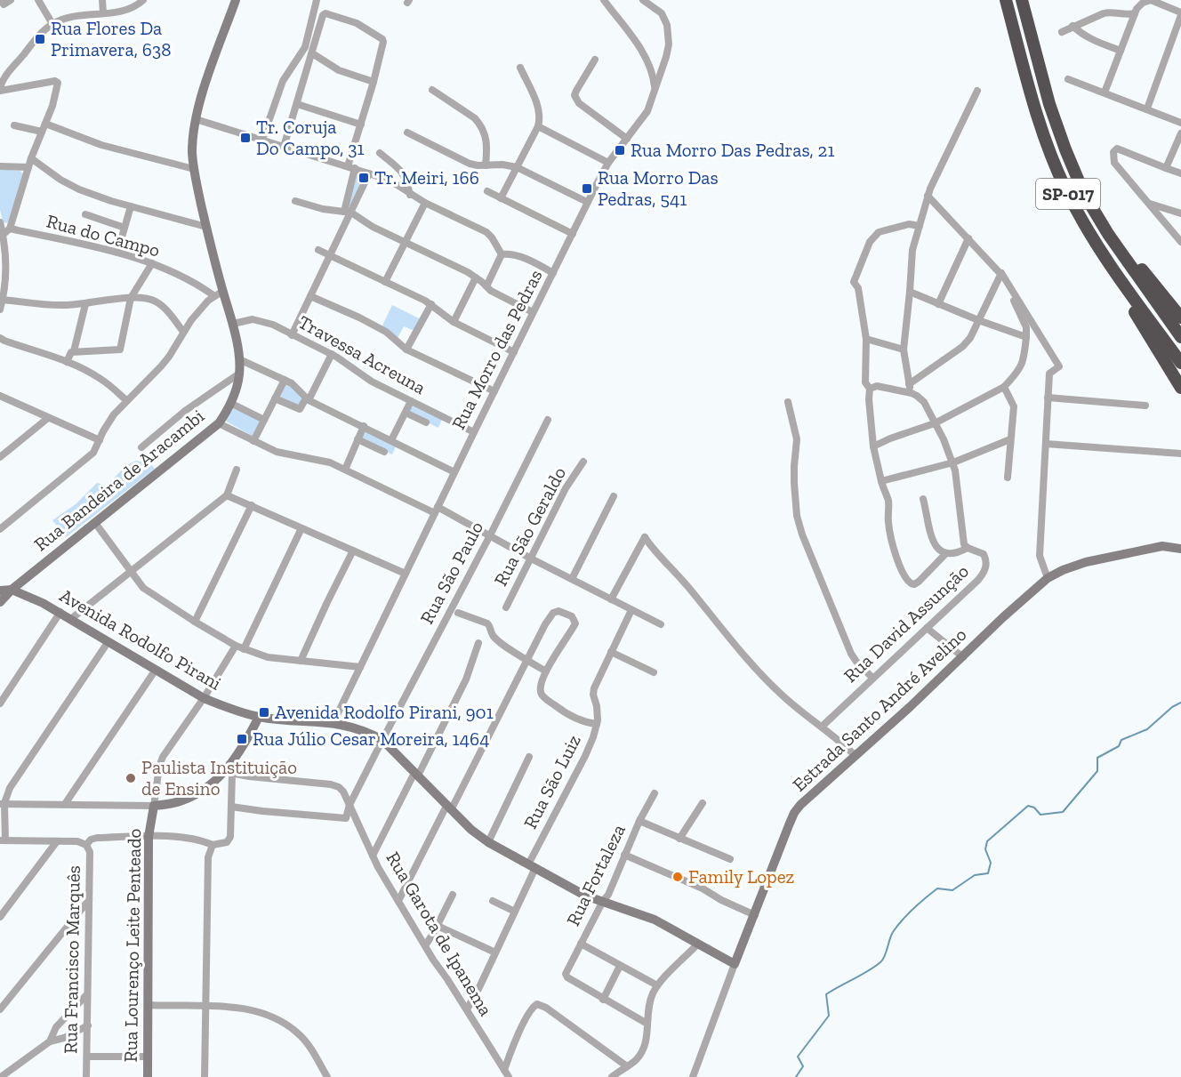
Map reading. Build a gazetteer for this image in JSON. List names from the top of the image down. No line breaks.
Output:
{"streets":{"highway":["SP-017"],"main road":["Rua Bandeira de Aracambi","Avenida Rodolfo Pirani","Estrada Santo André Avelino","Rua Lourenço Leite Penteado"],"street":["Rua do Campo","Rua Morro das Pedras","Travessa Acreuna","Rua São Geraldo","Rua São Paulo","Rua David Assunção","Rua São Luiz","Rua Fortaleza","Rua Garota de Ipanema","Rua Francisco Marquês"]},"crossings":[["Rua do Campo","Rua Bandeira de Aracambi"],["Rua Morro das Pedras","Travessa Acreuna"],["Rua Morro das Pedras","Avenida Rodolfo Pirani"],["Travessa Acreuna","Rua Bandeira de Aracambi"],["Rua Bandeira de Aracambi","Avenida Rodolfo Pirani"],["Rua São Paulo","Avenida Rodolfo Pirani"],["Rua São Paulo","Rua Garota de Ipanema"],["Avenida Rodolfo Pirani","Estrada Santo André Avelino"],["Avenida Rodolfo Pirani","Rua São Luiz"],["Avenida Rodolfo Pirani","Rua Fortaleza"],["Avenida Rodolfo Pirani","Rua Lourenço Leite Penteado"],["Rua São Luiz","Rua Garota de Ipanema"]],"places":{"transit":["Rua Flores Da Primavera, 638","Tr. Coruja Do Campo, 31","Rua Morro Das Pedras, 21","Tr. Meiri, 166","Rua Morro Das Pedras, 541","Avenida Rodolfo Pirani, 901","Rua Júlio Cesar Moreira, 1464"],"other":["Paulista Instituição de Ensino","Family Lopez"]}}
